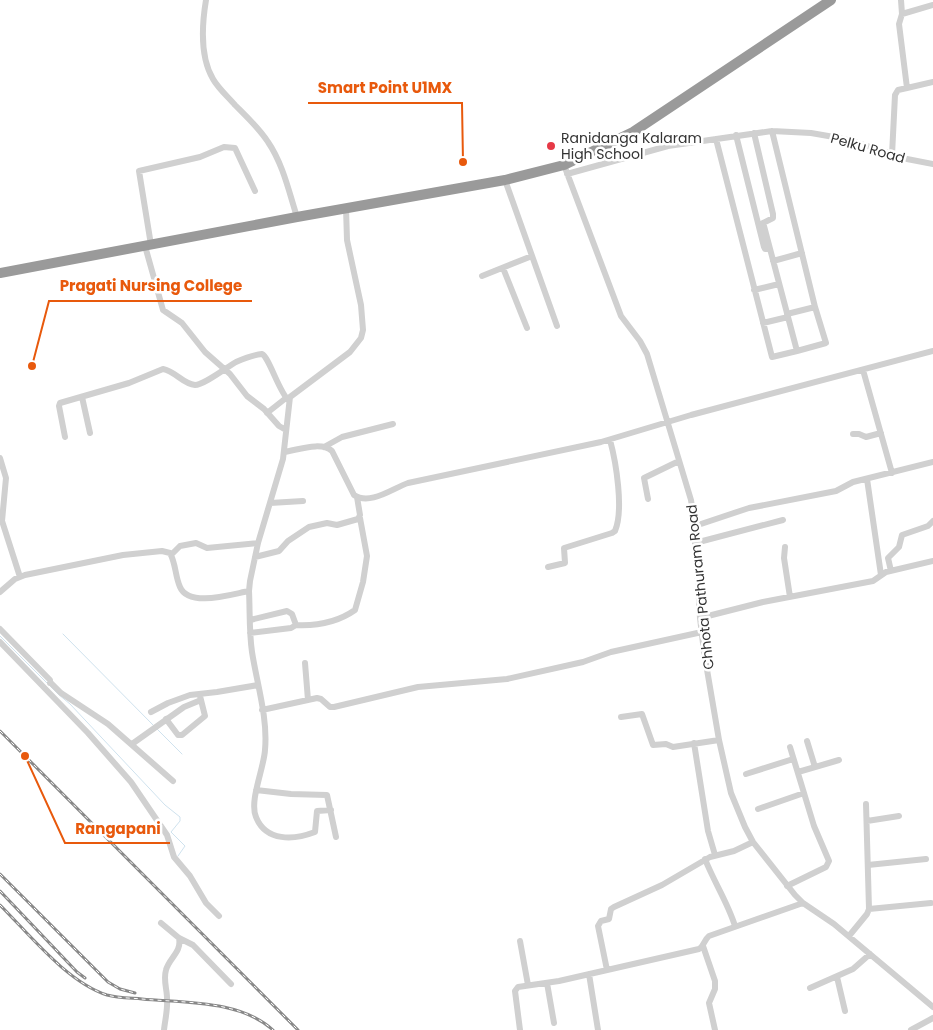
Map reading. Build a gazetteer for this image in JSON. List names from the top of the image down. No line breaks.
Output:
{"streets":{"street":["Pelku Road","Chhota Pathuram Road"]},"crossings":[["Pelku Road","Chhota Pathuram Road"]],"places":["Ranidanga Kalaram High School","Smart Point U1MX","Pragati Nursing College","Rangapani"]}
